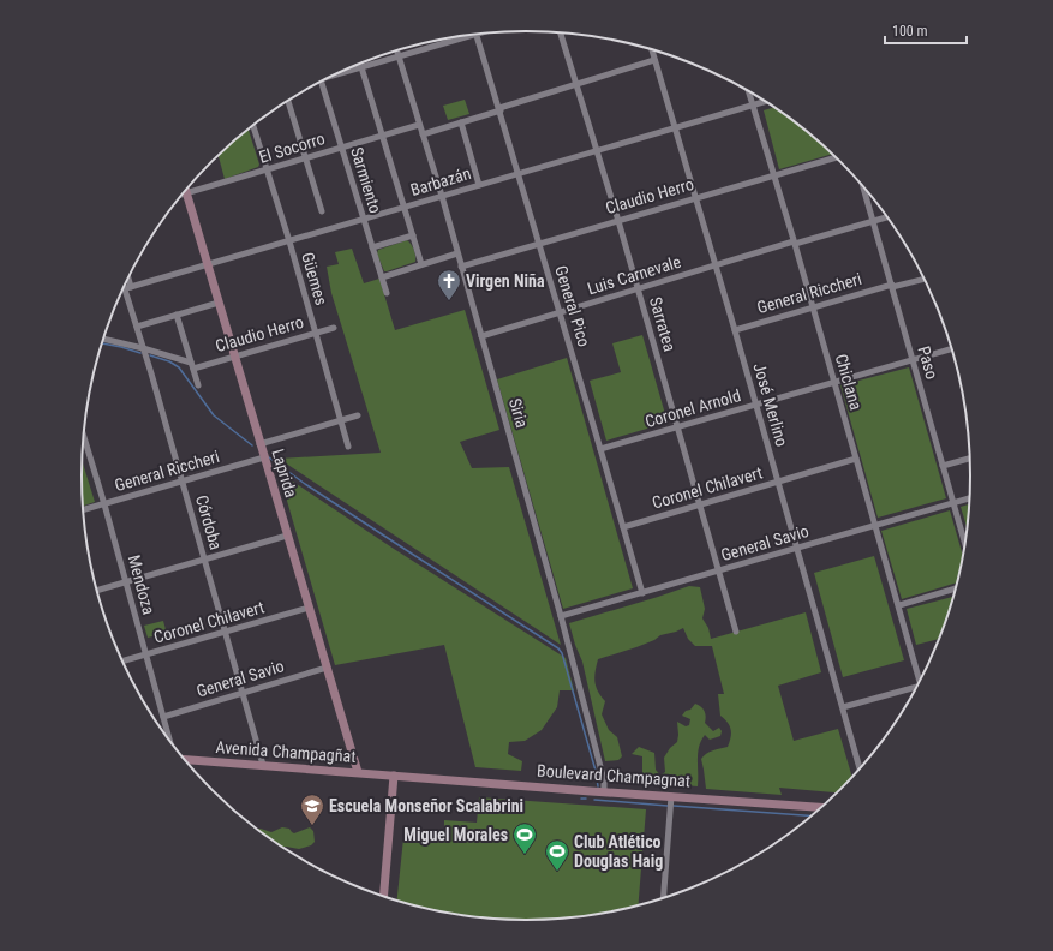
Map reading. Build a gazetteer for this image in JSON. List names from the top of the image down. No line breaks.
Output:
{"streets":{"street":["El Socorro","Sarmiento","Barbazán","Claudio Herro","Luis Carnevale","Güemes","General Riccheri","General Pico","Sarratea","Paso","Chiclana","José Merlino","Coronel Arnold","Siria","Laprida","Coronel Chilavert","Córdoba","General Savio","Mendoza","Avenida Champagñat","Boulevard Champagnat"]},"crossings":[["El Socorro","Sarmiento"],["El Socorro","Güemes"],["El Socorro","Siria"],["El Socorro","Laprida"],["Sarmiento","Barbazán"],["Barbazán","Güemes"],["Barbazán","General Pico"],["Barbazán","Sarratea"],["Barbazán","Chiclana"],["Barbazán","José Merlino"],["Barbazán","Siria"],["Barbazán","Laprida"],["Barbazán","Córdoba"],["Claudio Herro","Güemes"],["Claudio Herro","General Pico"],["Claudio Herro","Sarratea"],["Claudio Herro","Chiclana"],["Claudio Herro","José Merlino"],["Claudio Herro","Siria"],["Claudio Herro","Laprida"],["Luis Carnevale","General Pico"],["Luis Carnevale","Sarratea"],["Luis Carnevale","Paso"],["Luis Carnevale","Chiclana"],["Luis Carnevale","José Merlino"],["Luis Carnevale","Siria"],["General Riccheri","Paso"],["General Riccheri","Chiclana"],["General Riccheri","José Merlino"],["General Riccheri","Laprida"],["General Riccheri","Córdoba"],["General Riccheri","Mendoza"],["General Pico","Coronel Arnold"],["General Pico","Coronel Chilavert"],["General Pico","General Savio"],["Sarratea","Coronel Arnold"],["Sarratea","Coronel Chilavert"],["Sarratea","General Savio"],["Paso","Coronel Arnold"],["Paso","General Savio"],["Chiclana","Coronel Arnold"],["Chiclana","Coronel Chilavert"],["Chiclana","General Savio"],["José Merlino","Coronel Arnold"],["José Merlino","Coronel Chilavert"],["José Merlino","General Savio"],["Siria","General Savio"],["Siria","Boulevard Champagnat"],["Laprida","Coronel Chilavert"],["Laprida","General Savio"],["Laprida","Avenida Champagñat"],["Coronel Chilavert","Córdoba"],["Coronel Chilavert","Mendoza"],["Córdoba","General Savio"],["Córdoba","Avenida Champagñat"],["General Savio","Mendoza"],["Avenida Champagñat","Boulevard Champagnat"]],"places":{"church":["Virgen Niña"],"school or university":["Escuela Monseñor Scalabrini"],"sports":["Miguel Morales","Club Atlético Douglas Haig"]},"scale_bar":"100 m"}
